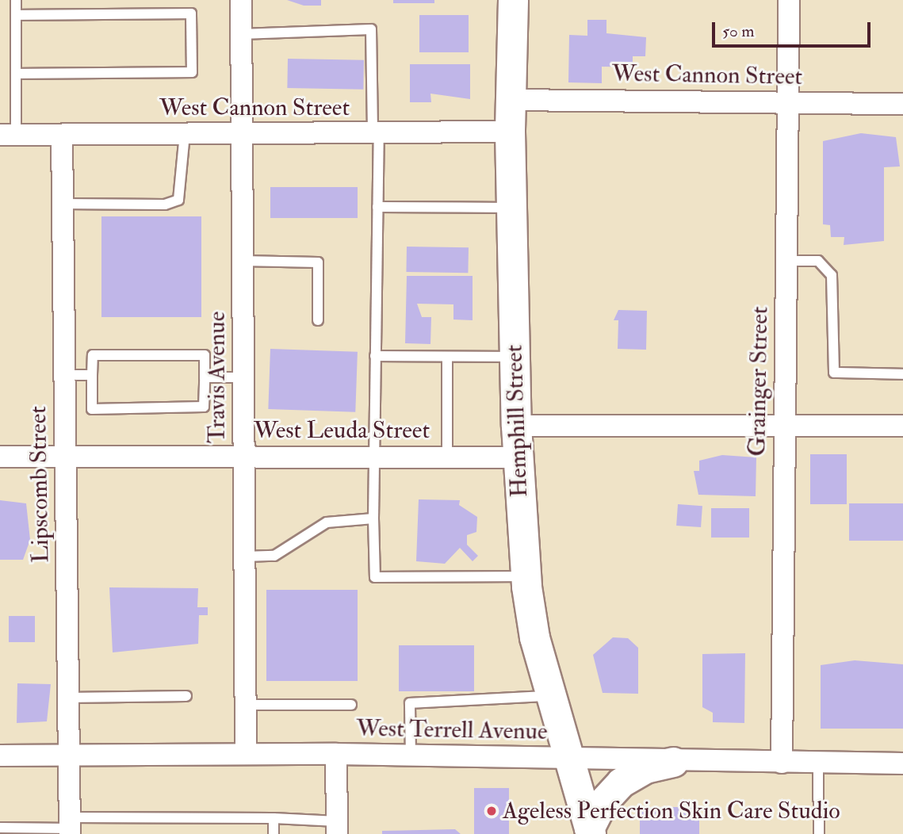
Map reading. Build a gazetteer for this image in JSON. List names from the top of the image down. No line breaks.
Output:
{"streets":{"main road":["Hemphill Street"],"street":["West Cannon Street","Travis Avenue","Grainger Street","West Leuda Street","Lipscomb Street","West Terrell Avenue"]},"crossings":[["West Cannon Street","Travis Avenue"],["West Cannon Street","Grainger Street"],["West Cannon Street","Hemphill Street"],["West Cannon Street","Lipscomb Street"],["Travis Avenue","West Leuda Street"],["Travis Avenue","West Terrell Avenue"],["Grainger Street","West Terrell Avenue"],["Hemphill Street","West Leuda Street"],["Hemphill Street","West Terrell Avenue"],["West Leuda Street","Lipscomb Street"],["Lipscomb Street","West Terrell Avenue"]],"places":["Ageless Perfection Skin Care Studio"],"scale_bar":"50 m"}
